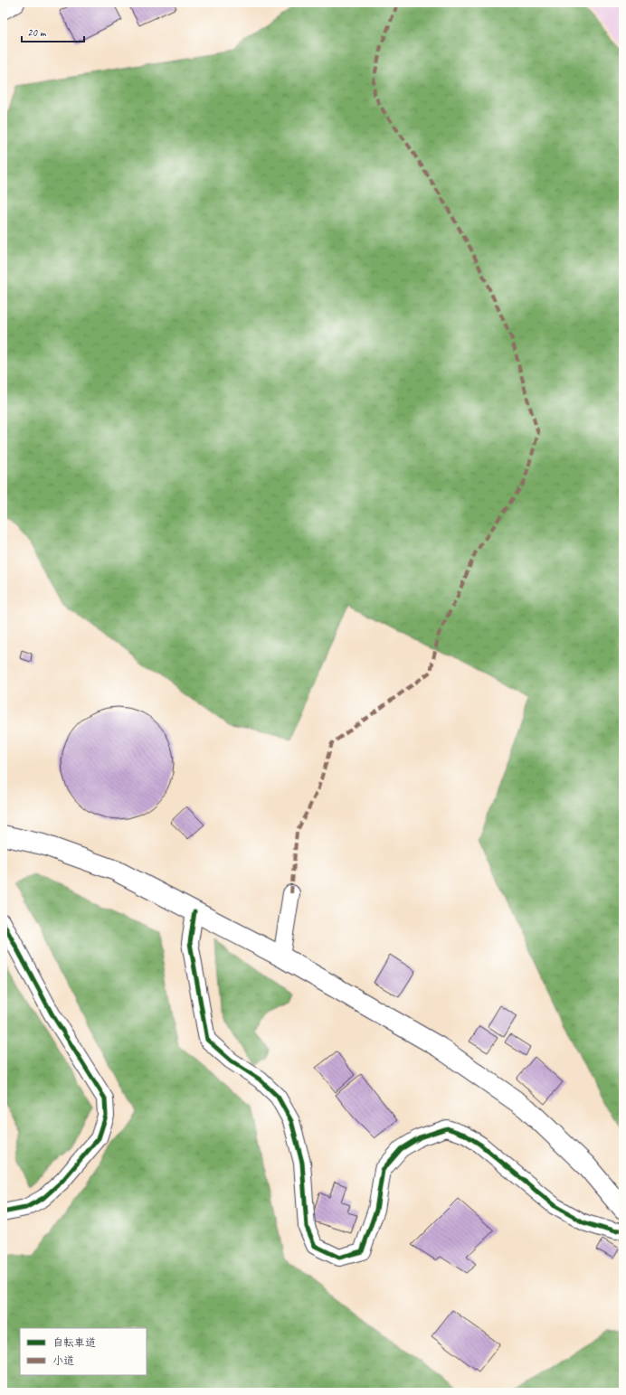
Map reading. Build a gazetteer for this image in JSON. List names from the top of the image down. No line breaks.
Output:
{"legend":["自転車道","小道"],"scale_bar":"20 m"}
